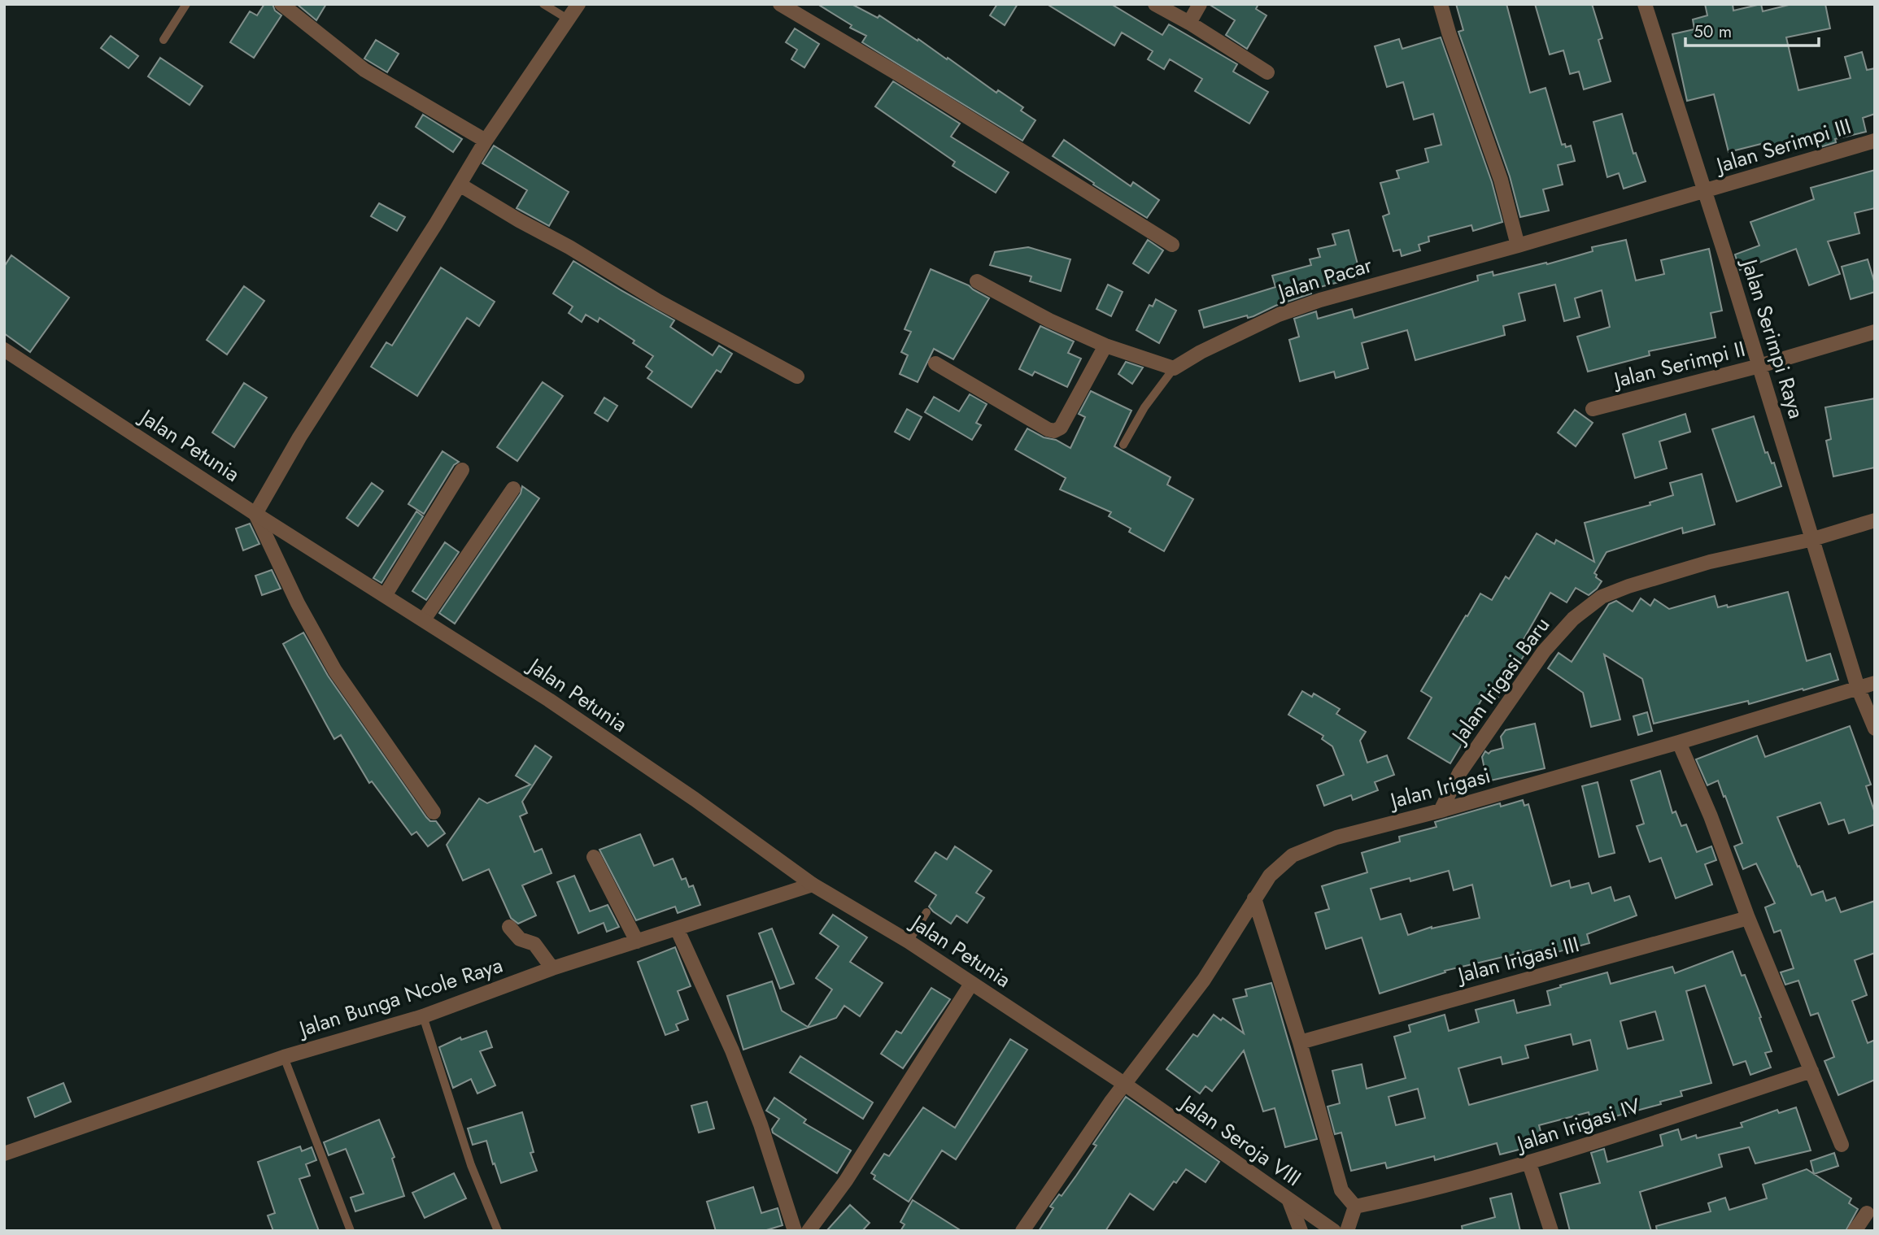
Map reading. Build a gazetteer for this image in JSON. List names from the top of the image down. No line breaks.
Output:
{"streets":{"street":["Jalan Serimpi III","Jalan Pacar","Jalan Serimpi Raya","Jalan Serimpi II","Jalan Petunia","Jalan Irigasi Baru","Jalan Irigasi","Jalan Irigasi III","Jalan Bunga Ncole Raya","Jalan Irigasi IV","Jalan Seroja VIII"]},"crossings":[["Jalan Serimpi III","Jalan Pacar"],["Jalan Serimpi III","Jalan Serimpi Raya"],["Jalan Pacar","Jalan Serimpi Raya"],["Jalan Serimpi Raya","Jalan Serimpi II"],["Jalan Serimpi Raya","Jalan Irigasi Baru"],["Jalan Serimpi Raya","Jalan Irigasi"],["Jalan Petunia","Jalan Irigasi"],["Jalan Petunia","Jalan Bunga Ncole Raya"],["Jalan Petunia","Jalan Seroja VIII"],["Jalan Irigasi Baru","Jalan Irigasi"],["Jalan Irigasi","Jalan Seroja VIII"]],"scale_bar":"50 m"}
